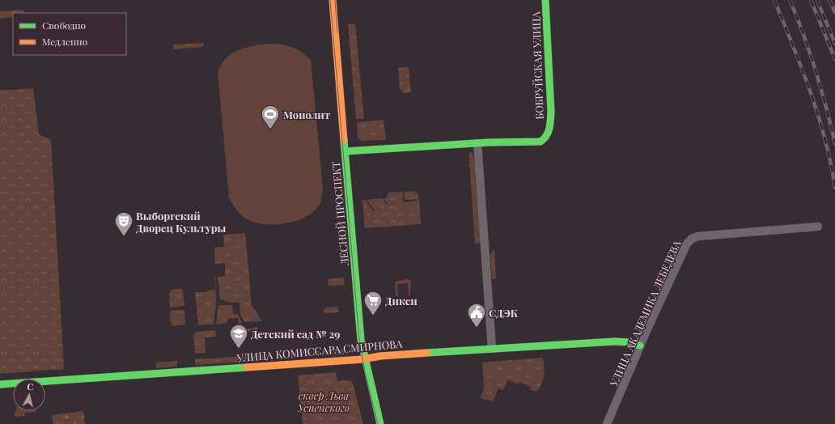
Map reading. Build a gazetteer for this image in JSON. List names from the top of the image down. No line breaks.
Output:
{"streets":{"street":["БОБРУЙСКАЯ УЛИЦА","ЛЕСНОЙ ПРОСПЕКТ","УЛИЦА АКАДЕМИКА ЛЕБЕДЕВА","УЛИЦА КОМИССАРА СМИРНОВА"]},"crossings":[["БОБРУЙСКАЯ УЛИЦА","ЛЕСНОЙ ПРОСПЕКТ"],["ЛЕСНОЙ ПРОСПЕКТ","УЛИЦА КОМИССАРА СМИРНОВА"],["УЛИЦА АКАДЕМИКА ЛЕБЕДЕВА","УЛИЦА КОМИССАРА СМИРНОВА"]],"parks":["сквер Льва Успенского"],"places":{"sports":["Монолит"],"theatre":["Выборгский Дворец Культуры"],"supermarket":["Дикси"],"public building":["СДЭК"],"school or university":["Детский сад № 29"]},"legend":["Свободно","Медленно"],"north":"top"}
